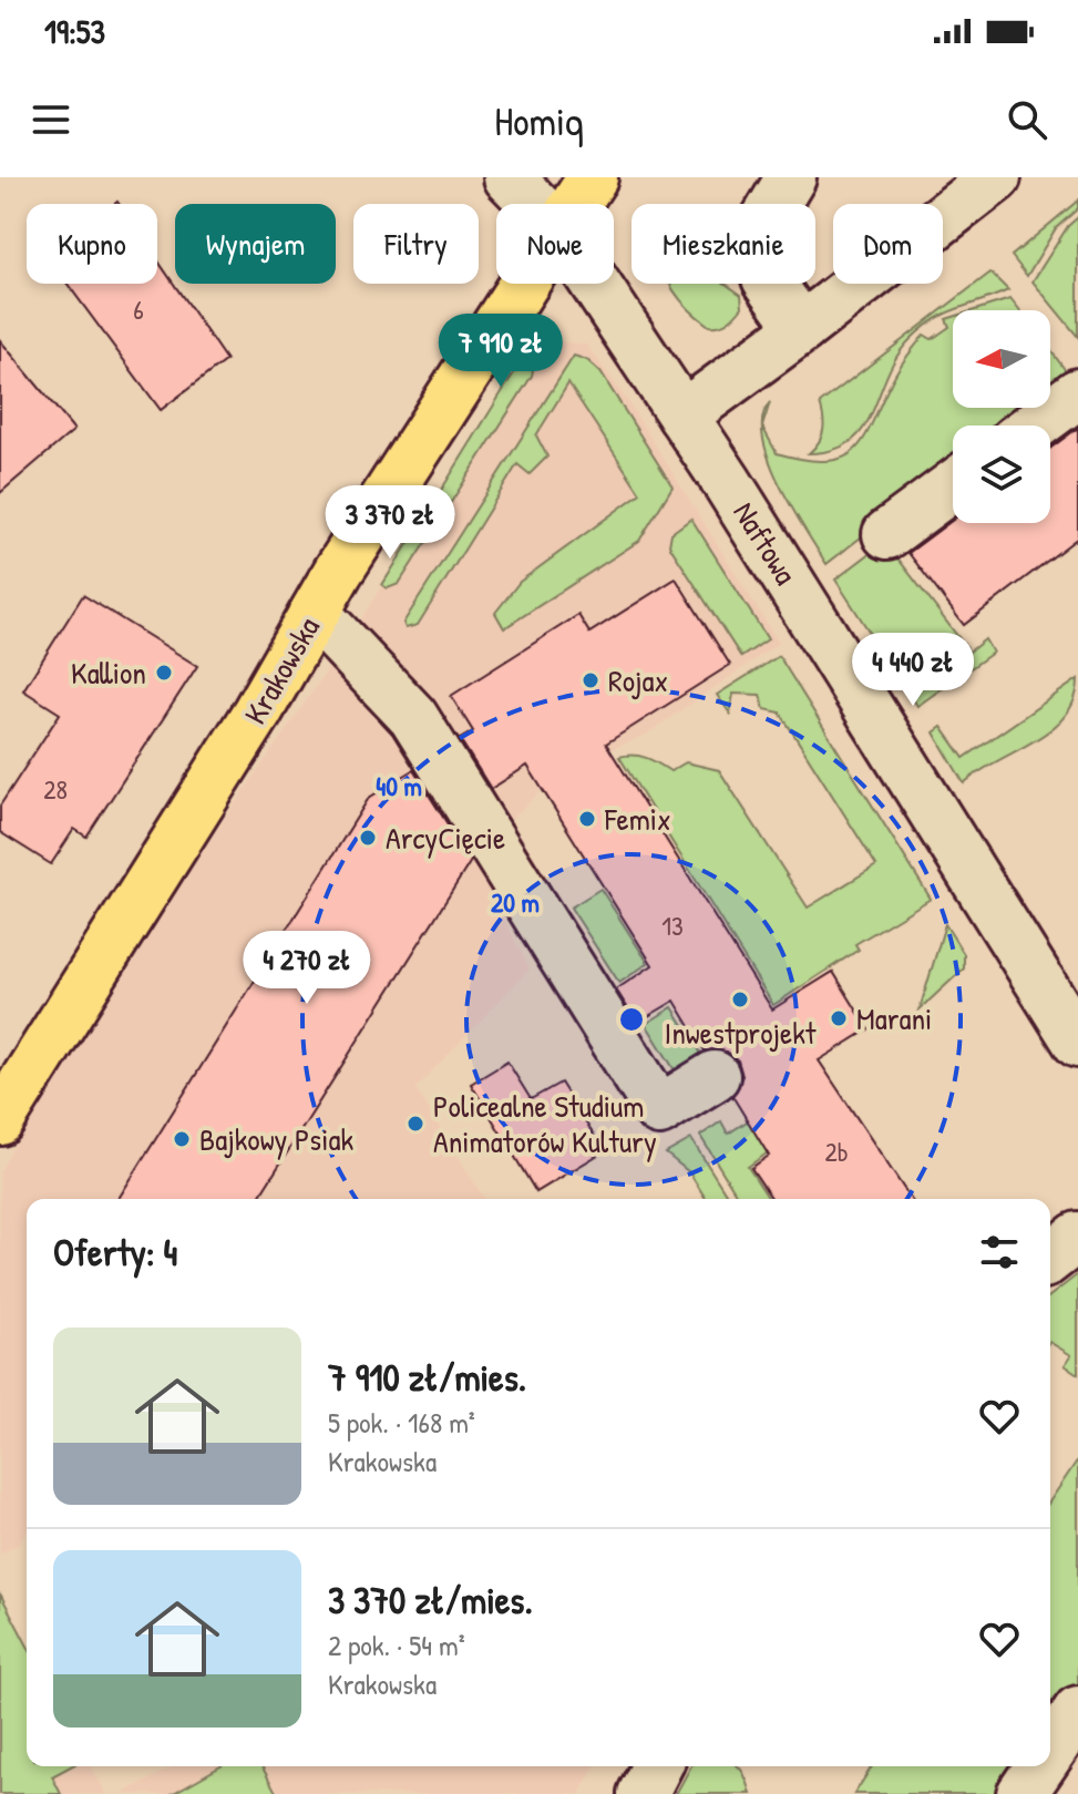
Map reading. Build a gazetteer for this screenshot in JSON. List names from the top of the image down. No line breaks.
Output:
{"streets":{"main road":["Krakowska"],"street":["Naftowa"]},"places":["Kallion","Rojax","Femix","ArcyCięcie","Inwestprojekt","Marani","Policealne Studium Animatorów Kultury","Bajkowy Psiak"],"house_numbers":["6","28","13","2b"],"north":"left","page":{"status":"19:53","header":"Homiq","chip":["Kupno","Wynajem","Filtry","Nowe","Mieszkanie","Dom"],"price":["7 910 zł","3 370 zł","4 440 zł","4 270 zł"],"heading":"Oferty: 4","list":[{"name":"7 910 zł/mies.","note":"5 pok. · 168 m² · Krakowska"},{"name":"3 370 zł/mies.","note":"2 pok. · 54 m² · Krakowska"}]},"rings":["40 m","20 m"]}
